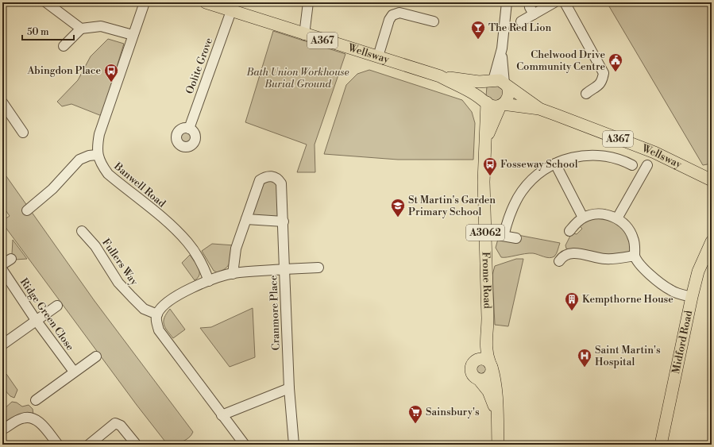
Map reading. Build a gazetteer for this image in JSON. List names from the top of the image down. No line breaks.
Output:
{"streets":{"main road":["A367","Wellsway","A3062","Frome Road","Midford Road"],"street":["Oolite Grove","Banwell Road","Fullers Way","Cranmore Place","Ridge Green Close"]},"crossings":[["Wellsway","Oolite Grove"],["Wellsway","Frome Road"],["Banwell Road","Cranmore Place"],["Fullers Way","Cranmore Place"]],"parks":["Bath Union Workhouse Burial Ground"],"places":{"bar":["The Red Lion"],"public building":["Chelwood Drive Community Centre"],"bus stop":["Abingdon Place","Fosseway School"],"school or university":["St Martin's Garden Primary School"],"building":["Kempthorne House"],"hospital":["Saint Martin's Hospital"],"supermarket":["Sainsbury's"]},"scale_bar":"50 m"}
